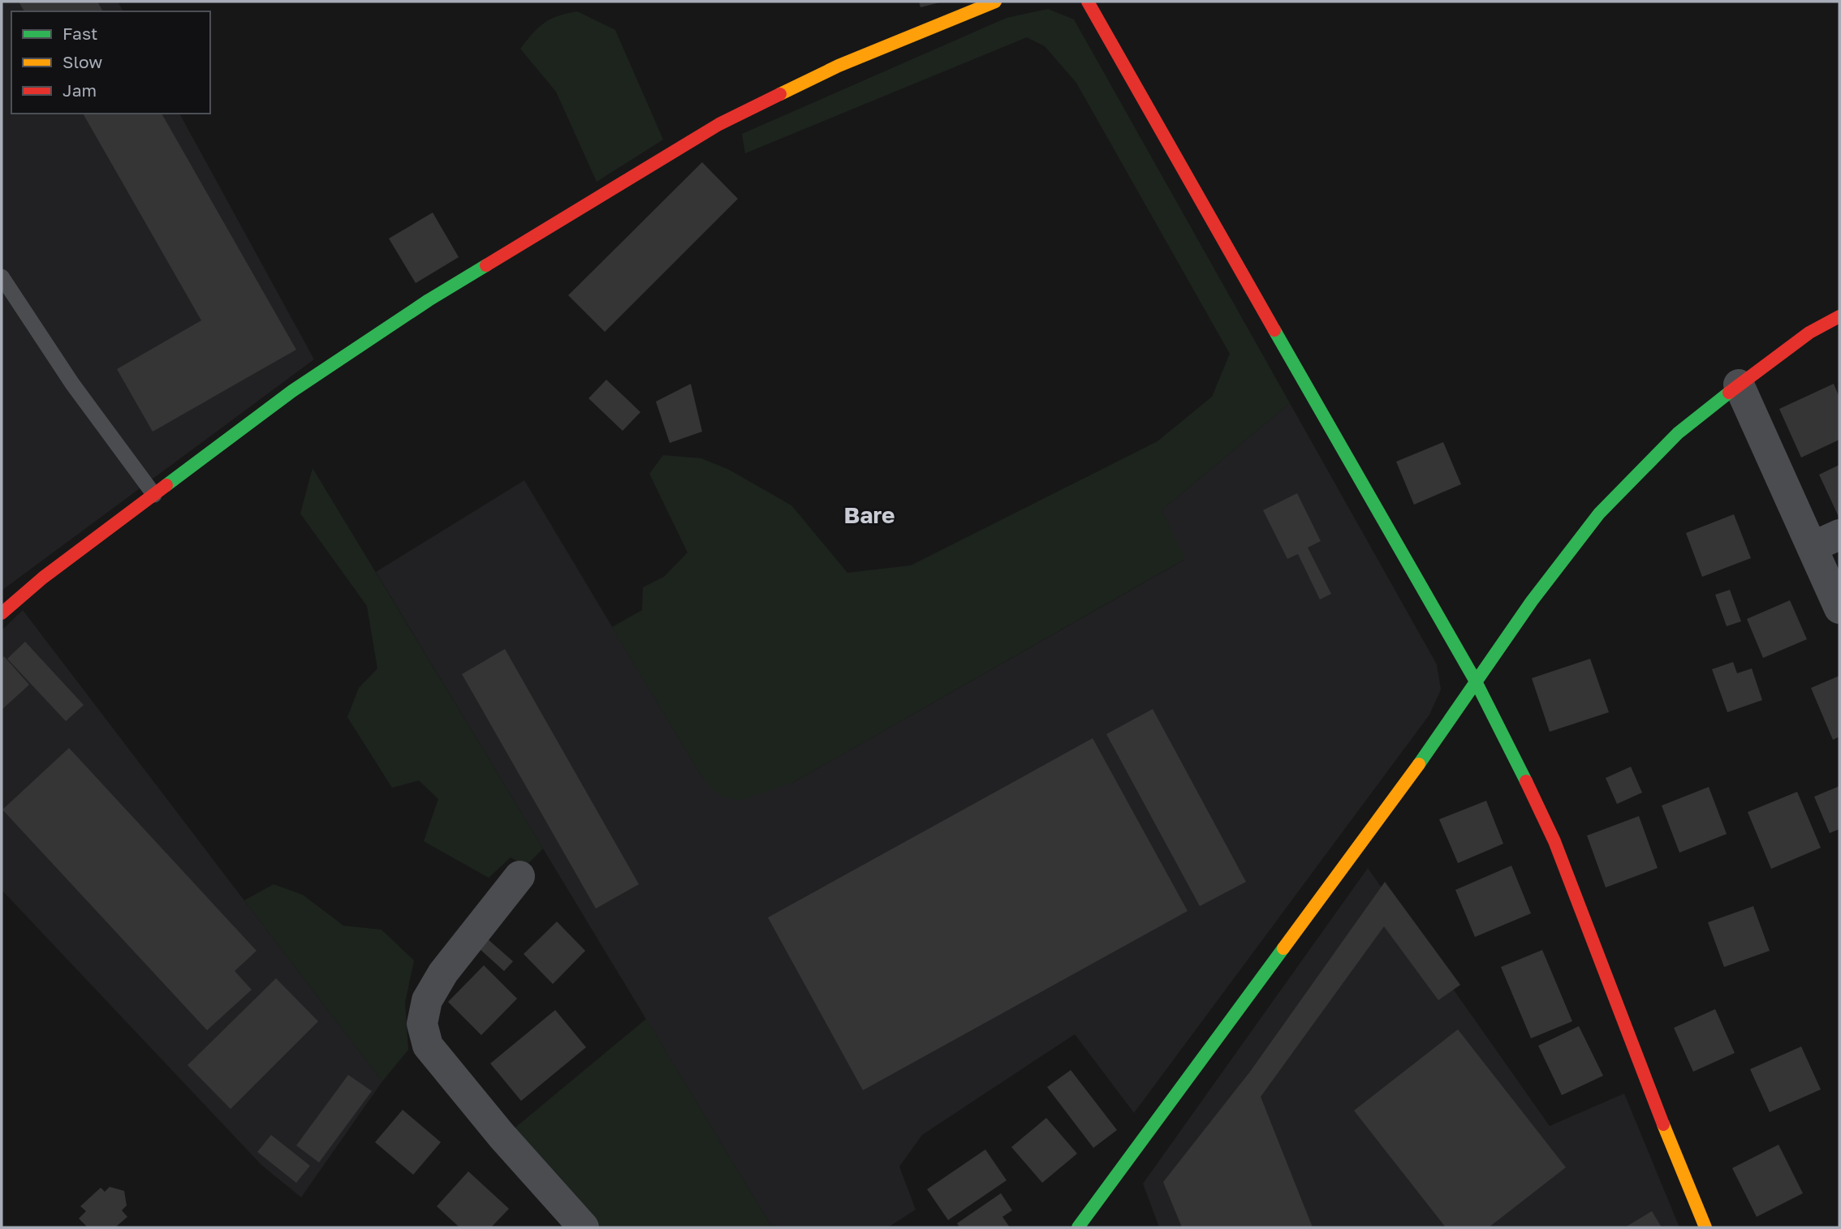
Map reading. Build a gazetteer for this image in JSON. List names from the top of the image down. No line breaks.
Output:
{"districts":["Bare"],"legend":["Fast","Slow","Jam"]}
